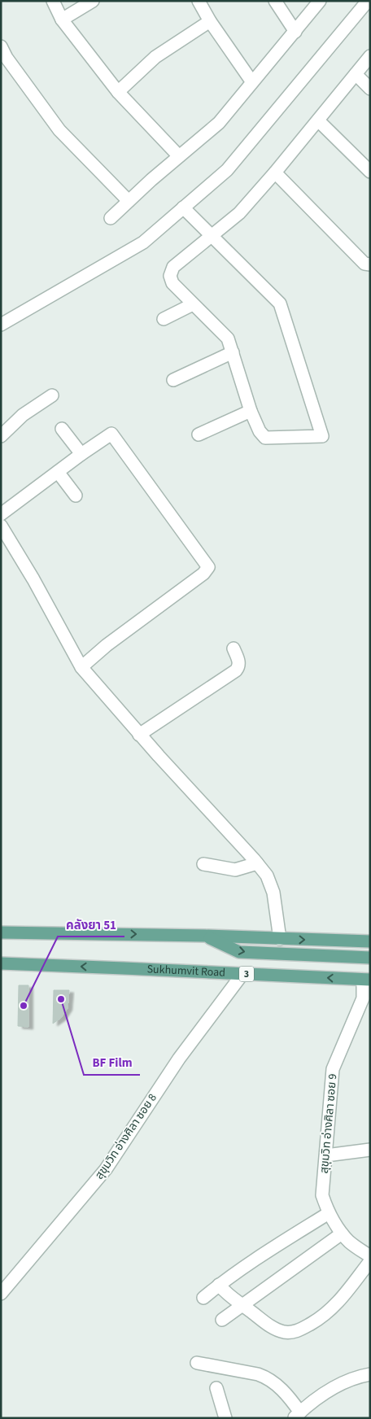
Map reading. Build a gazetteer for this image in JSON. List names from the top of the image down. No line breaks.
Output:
{"streets":{"main road":["Sukhumvit Road","3"],"street":["สุขุมวิท อ่างศิลา ซอย 9","สุขุมวิท อ่างศิลา ซอย 8"]},"crossings":[["Sukhumvit Road","สุขุมวิท อ่างศิลา ซอย 9"],["Sukhumvit Road","สุขุมวิท อ่างศิลา ซอย 8"]],"places":["BF Film","คลังยา 51"]}
